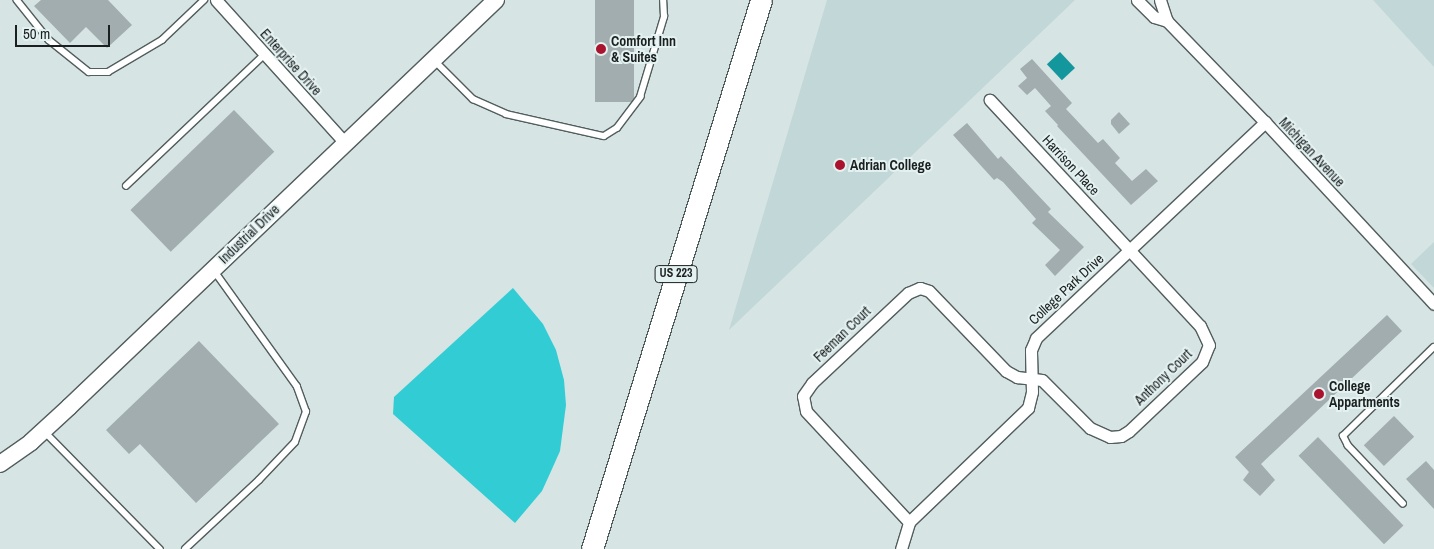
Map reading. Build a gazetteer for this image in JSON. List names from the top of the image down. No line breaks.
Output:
{"streets":{"highway":["US 223"],"street":["Enterprise Drive","Michigan Avenue","Harrison Place","Industrial Drive","College Park Drive","Feeman Court","Anthony Court"]},"crossings":[["Enterprise Drive","Industrial Drive"],["Michigan Avenue","College Park Drive"],["Harrison Place","College Park Drive"],["Harrison Place","Anthony Court"],["College Park Drive","Feeman Court"],["College Park Drive","Anthony Court"],["Feeman Court","Anthony Court"]],"places":["Comfort Inn & Suites","Adrian College","College Appartments"],"scale_bar":"50 m"}
